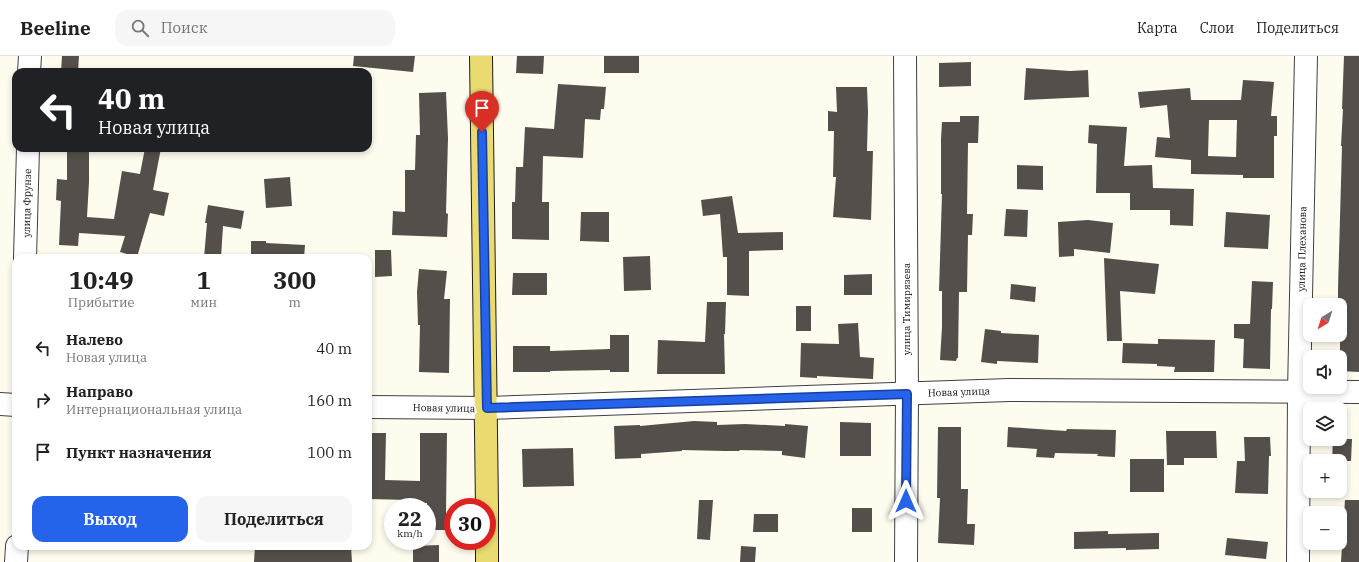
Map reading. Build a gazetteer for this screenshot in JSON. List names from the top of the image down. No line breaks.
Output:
{"streets":{"street":["улица Фрунзе","улица Плеханова","улица Тимирязева","Новая улица"]},"crossings":[["улица Плеханова","Новая улица"],["улица Тимирязева","Новая улица"]],"north":"bottom left","page":{"header":"Beeline","search":"Поиск","nav":["Карта","Слои","Поделиться"],"turn":["40 m","Новая улица"],"eta":["10:49","Прибытие","1","мин","300","m"],"map_buttons":["+","−"],"list":[{"name":"Налево","note":"Новая улица","value":"40 m"},{"name":"Направо","note":"Интернациональная улица","value":"160 m"},{"name":"Пункт назначения","value":"100 m"}],"buttons":["Выход","Поделиться"],"speed":"22 km/h","limit":"30"}}
